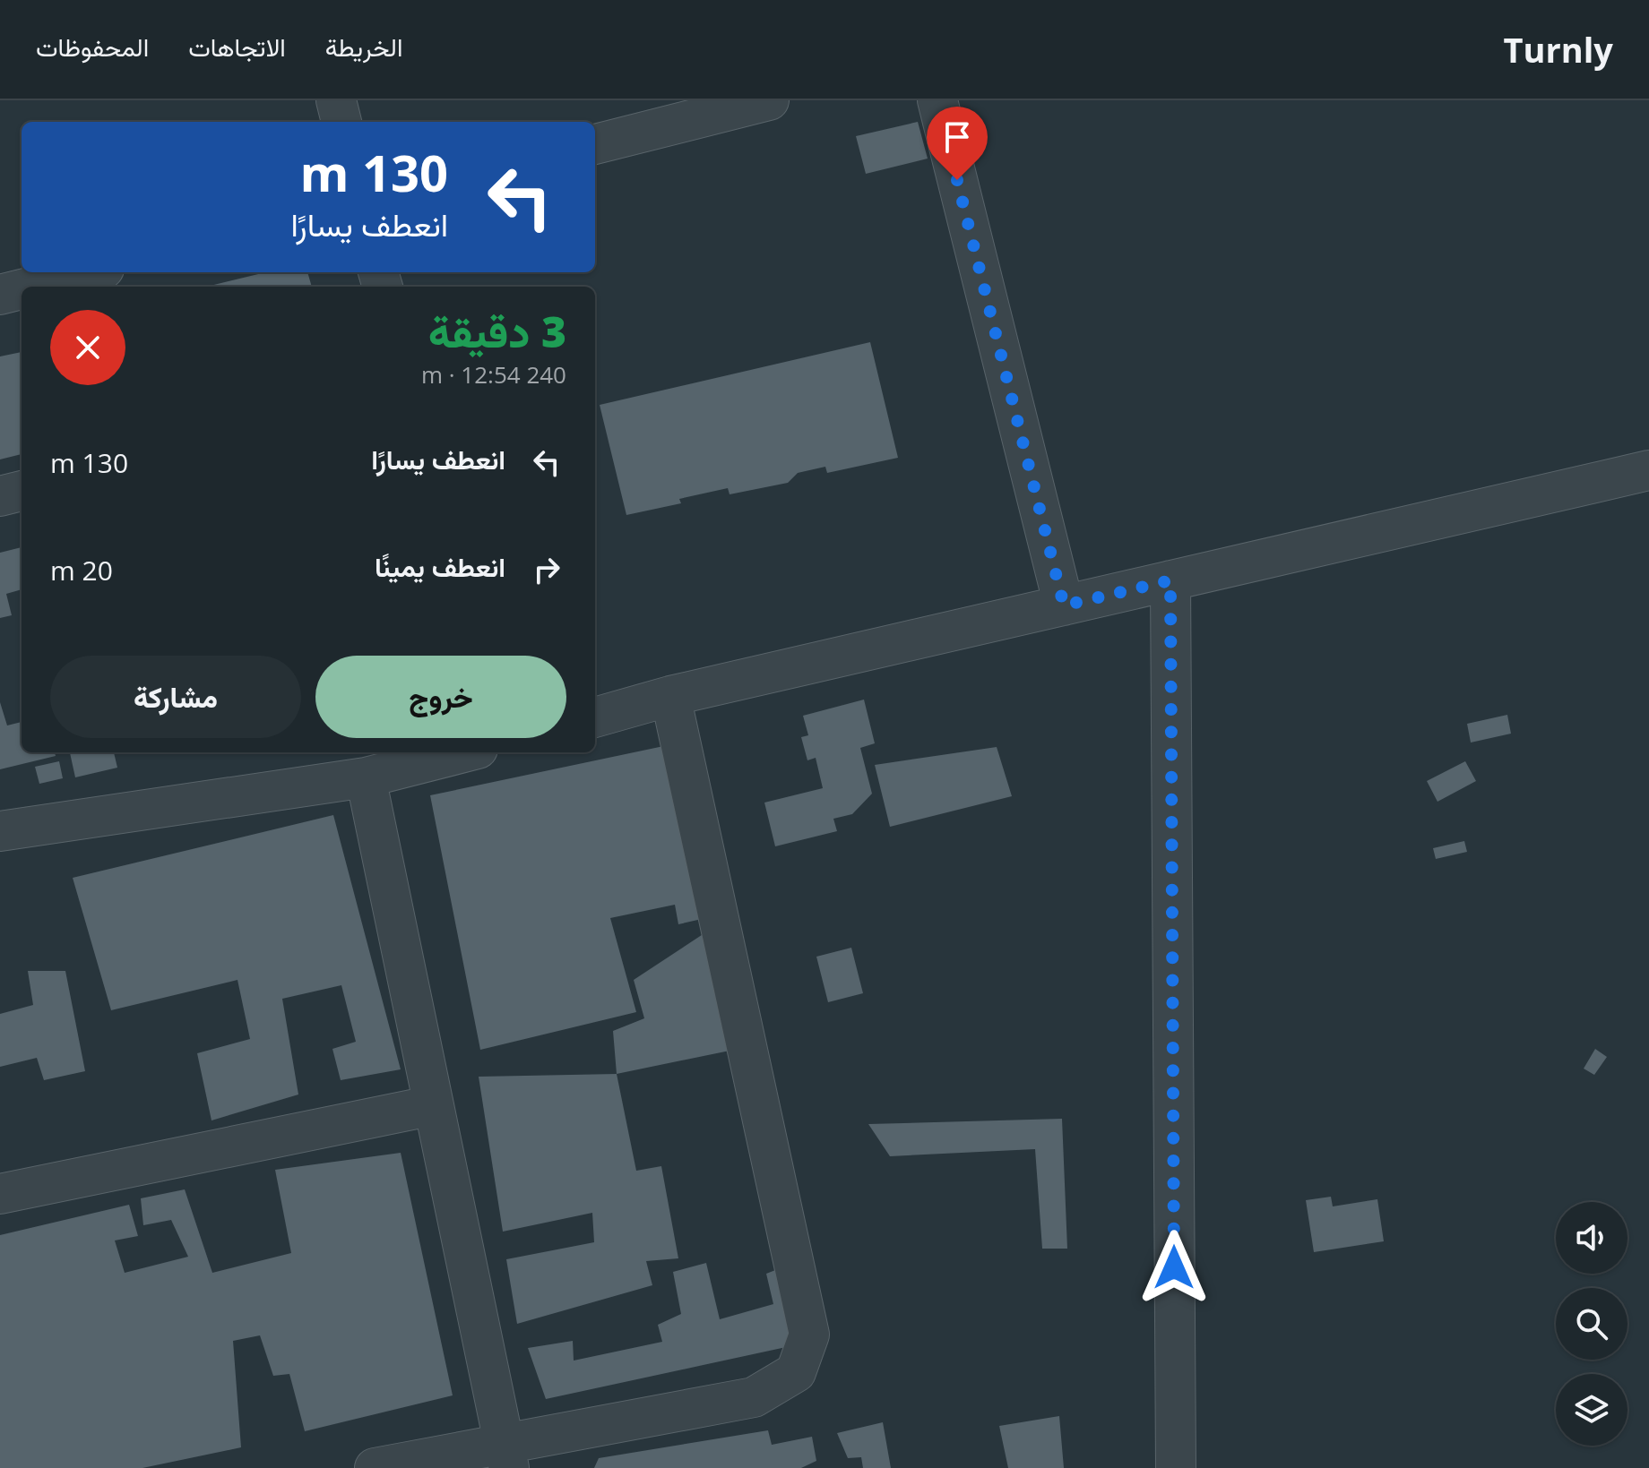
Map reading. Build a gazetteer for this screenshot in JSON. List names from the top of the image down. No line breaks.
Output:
{"page":{"header":"Turnly","nav":["الخريطة","الاتجاهات","المحفوظات"],"turn":["130 m","انعطف يسارًا"],"heading":["3 دقيقة","240 m · 12:54"],"list":[{"name":"انعطف يسارًا","value":"130 m"},{"name":"انعطف يمينًا","value":"20 m"}],"buttons":["خروج","مشاركة"]}}
